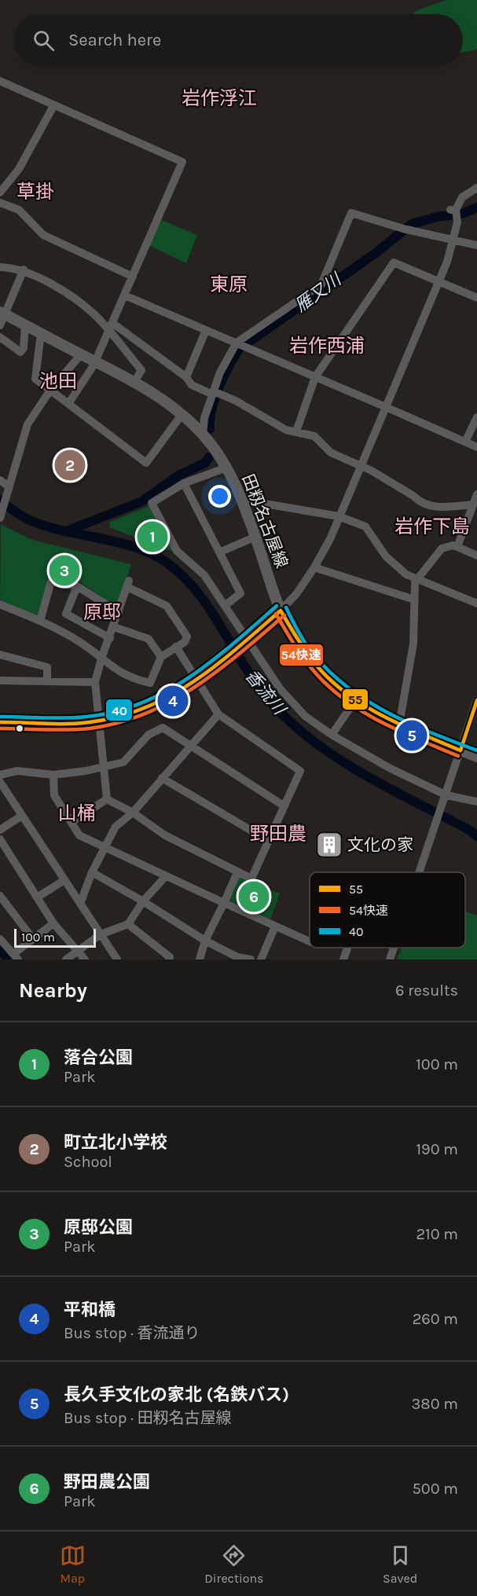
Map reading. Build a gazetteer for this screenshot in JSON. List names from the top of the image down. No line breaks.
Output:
{"streets":{"main road":["田籾名古屋線"]},"districts":["岩作浮江","草掛","東原","岩作西浦","池田","岩作下島","原邸","山桶","野田農"],"water":["雁又川","香流川"],"places":{"building":["文化の家"]},"lines":["transit line 40","transit line 55","transit line 54快速"],"legend":["55","54快速","40"],"scale_bar":"100 m","page":{"search":"Search here","pins":["2","1","3","4","5","6"],"scale":"100 m","heading":["Nearby","6 results"],"list":[{"mark":"1","name":"落合公園","note":"Park","value":"100 m"},{"mark":"2","name":"町立北小学校","note":"School","value":"190 m"},{"mark":"3","name":"原邸公園","note":"Park","value":"210 m"},{"mark":"4","name":"平和橋","note":"Bus stop · 香流通り","value":"260 m"},{"mark":"5","name":"長久手文化の家北 (名鉄バス)","note":"Bus stop · 田籾名古屋線","value":"380 m"},{"mark":"6","name":"野田農公園","note":"Park","value":"500 m"}],"nav":["Map","Directions","Saved"]}}
